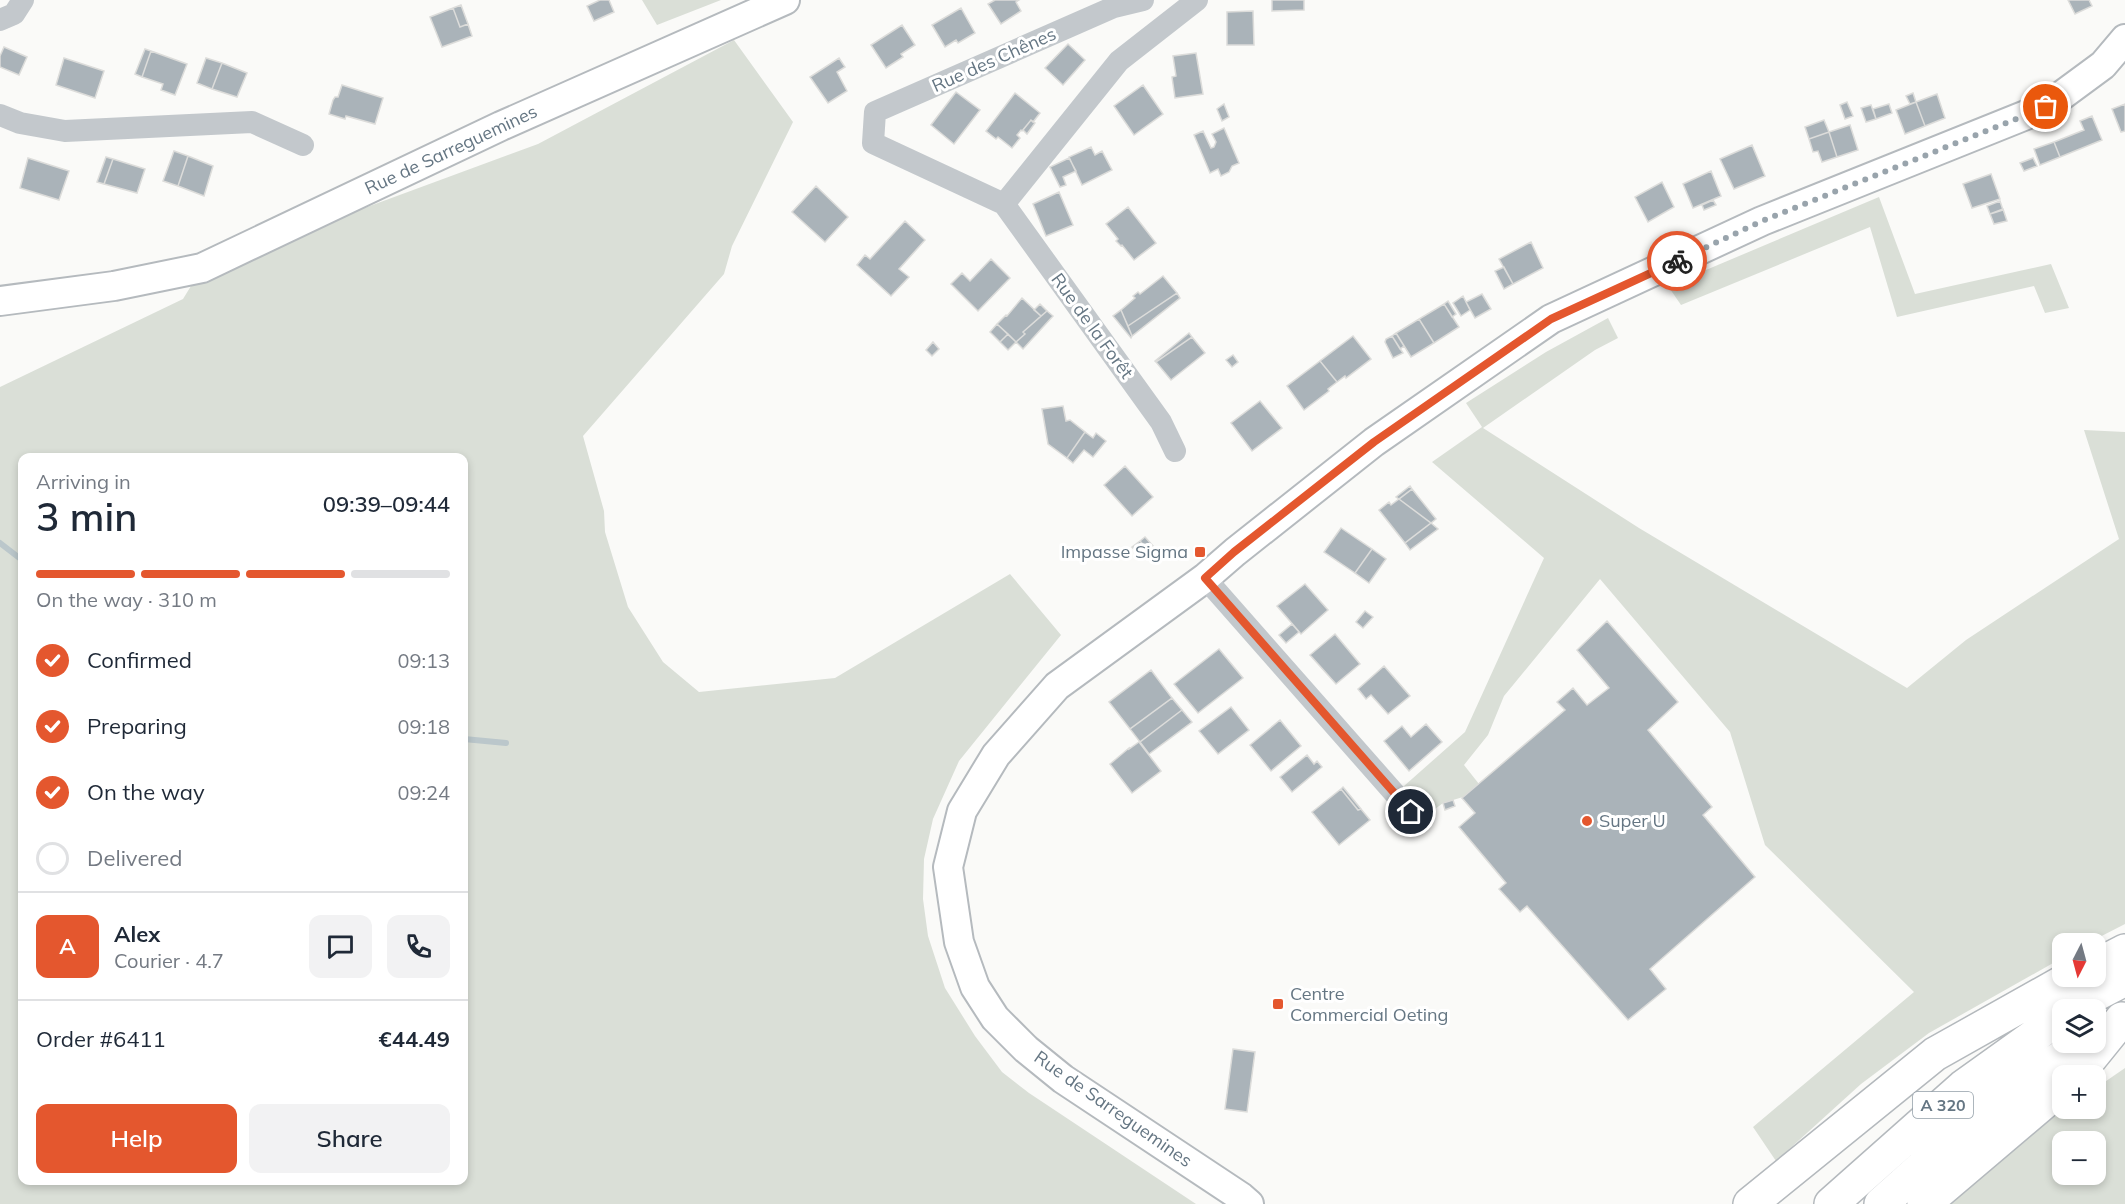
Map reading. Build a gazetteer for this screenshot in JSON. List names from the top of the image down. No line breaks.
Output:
{"streets":{"highway":["A 320"],"main road":["Rue de Sarreguemines"],"street":["Rue des Chênes","Rue de la Forêt"]},"crossings":[["Rue des Chênes","Rue de la Forêt"]],"places":{"transit":["Impasse Sigma","Centre Commercial Oeting"],"other":["Super U"]},"north":"bottom","page":{"heading":["3 min","Arriving in","09:39–09:44"],"panel":["Alex","Courier · 4.7","Order #6411","€44.49"],"bar":"On the way · 310 m","list":[["Confirmed","09:13"],["Preparing","09:18"],["On the way","09:24"],"Delivered"],"round":"A","map_buttons":["+","−"],"buttons":["Help","Share"]}}
